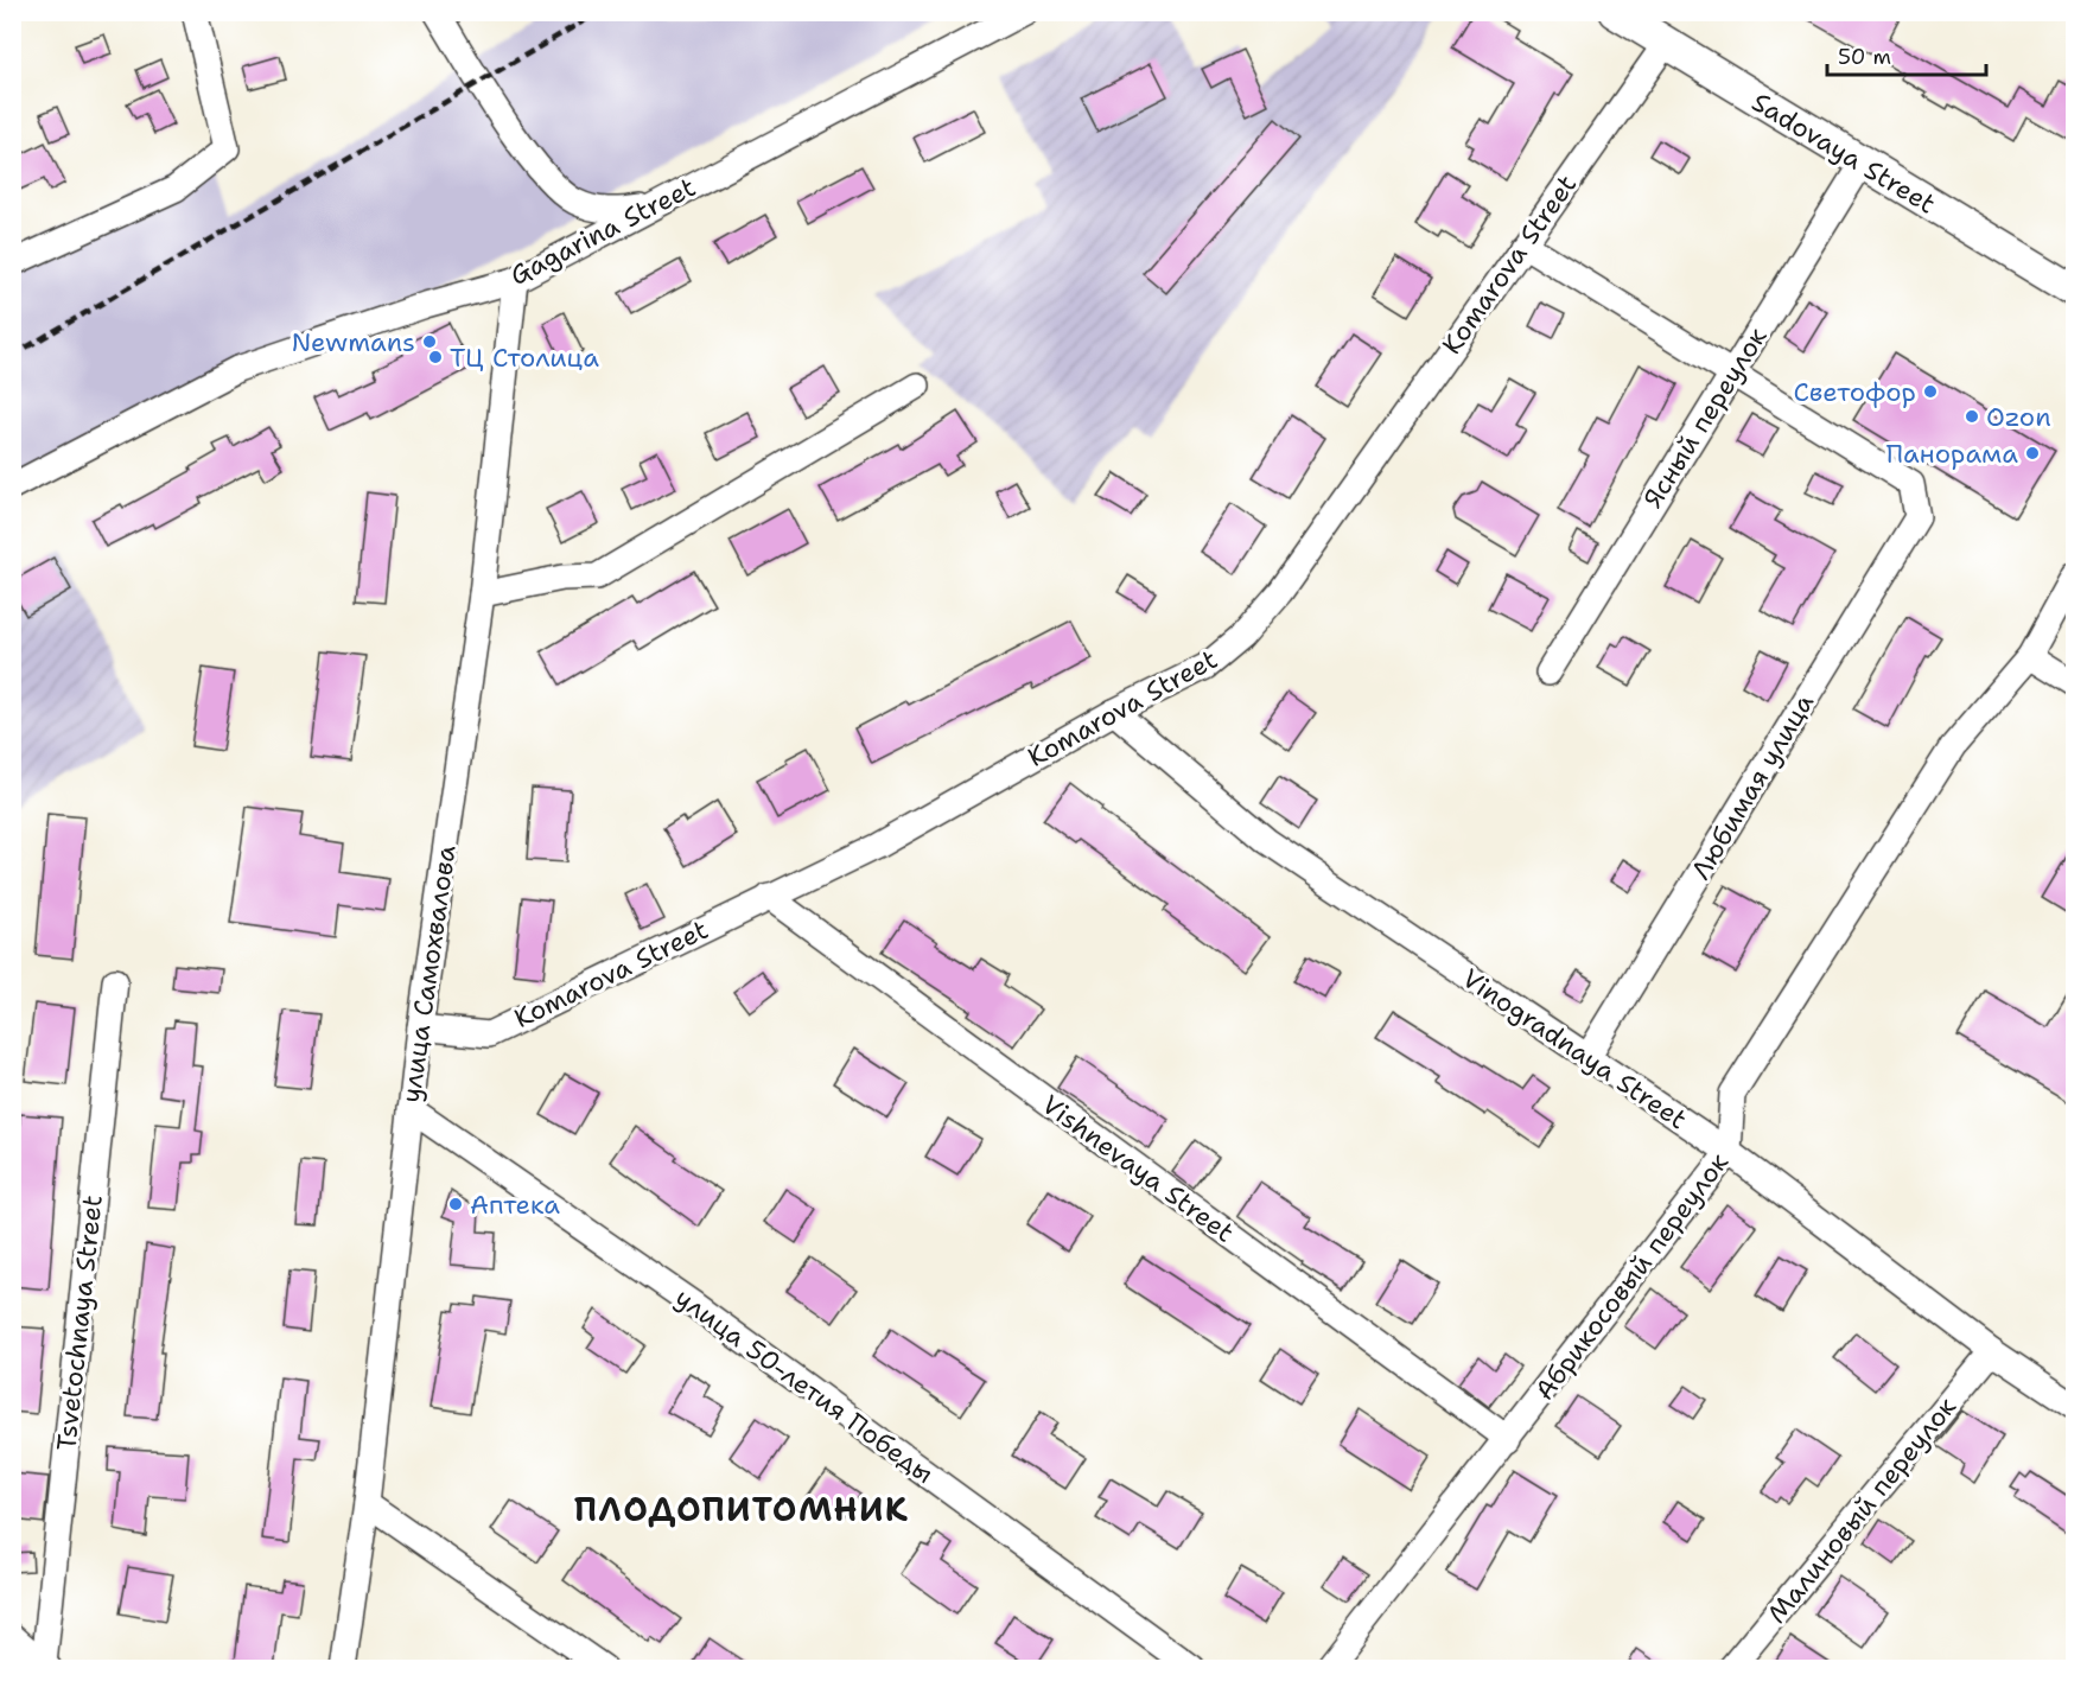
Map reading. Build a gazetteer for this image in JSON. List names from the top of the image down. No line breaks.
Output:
{"streets":{"main road":["Sadovaya Street"],"street":["Gagarina Street","Komarova Street","Ясный переулок","Любимая улица","улица Самохвалова","Vinogradnaya Street","Vishnevaya Street","Абрикосовый переулок","Tsvetochnaya Street","улица 50-летия Победы","Малиновый переулок"]},"crossings":[["Sadovaya Street","Komarova Street"],["Sadovaya Street","Ясный переулок"],["Gagarina Street","улица Самохвалова"],["Komarova Street","улица Самохвалова"],["Komarova Street","Vinogradnaya Street"],["Komarova Street","Vishnevaya Street"],["Ясный переулок","Любимая улица"],["Любимая улица","Vinogradnaya Street"],["улица Самохвалова","улица 50-летия Победы"],["Vinogradnaya Street","Абрикосовый переулок"],["Vinogradnaya Street","Малиновый переулок"],["Vishnevaya Street","Абрикосовый переулок"]],"districts":["ПЛОДОПИТОМНИК"],"places":["Newmans","ТЦ Столица","Светофор","Ozon","Панорама","Аптека"],"scale_bar":"50 m"}
